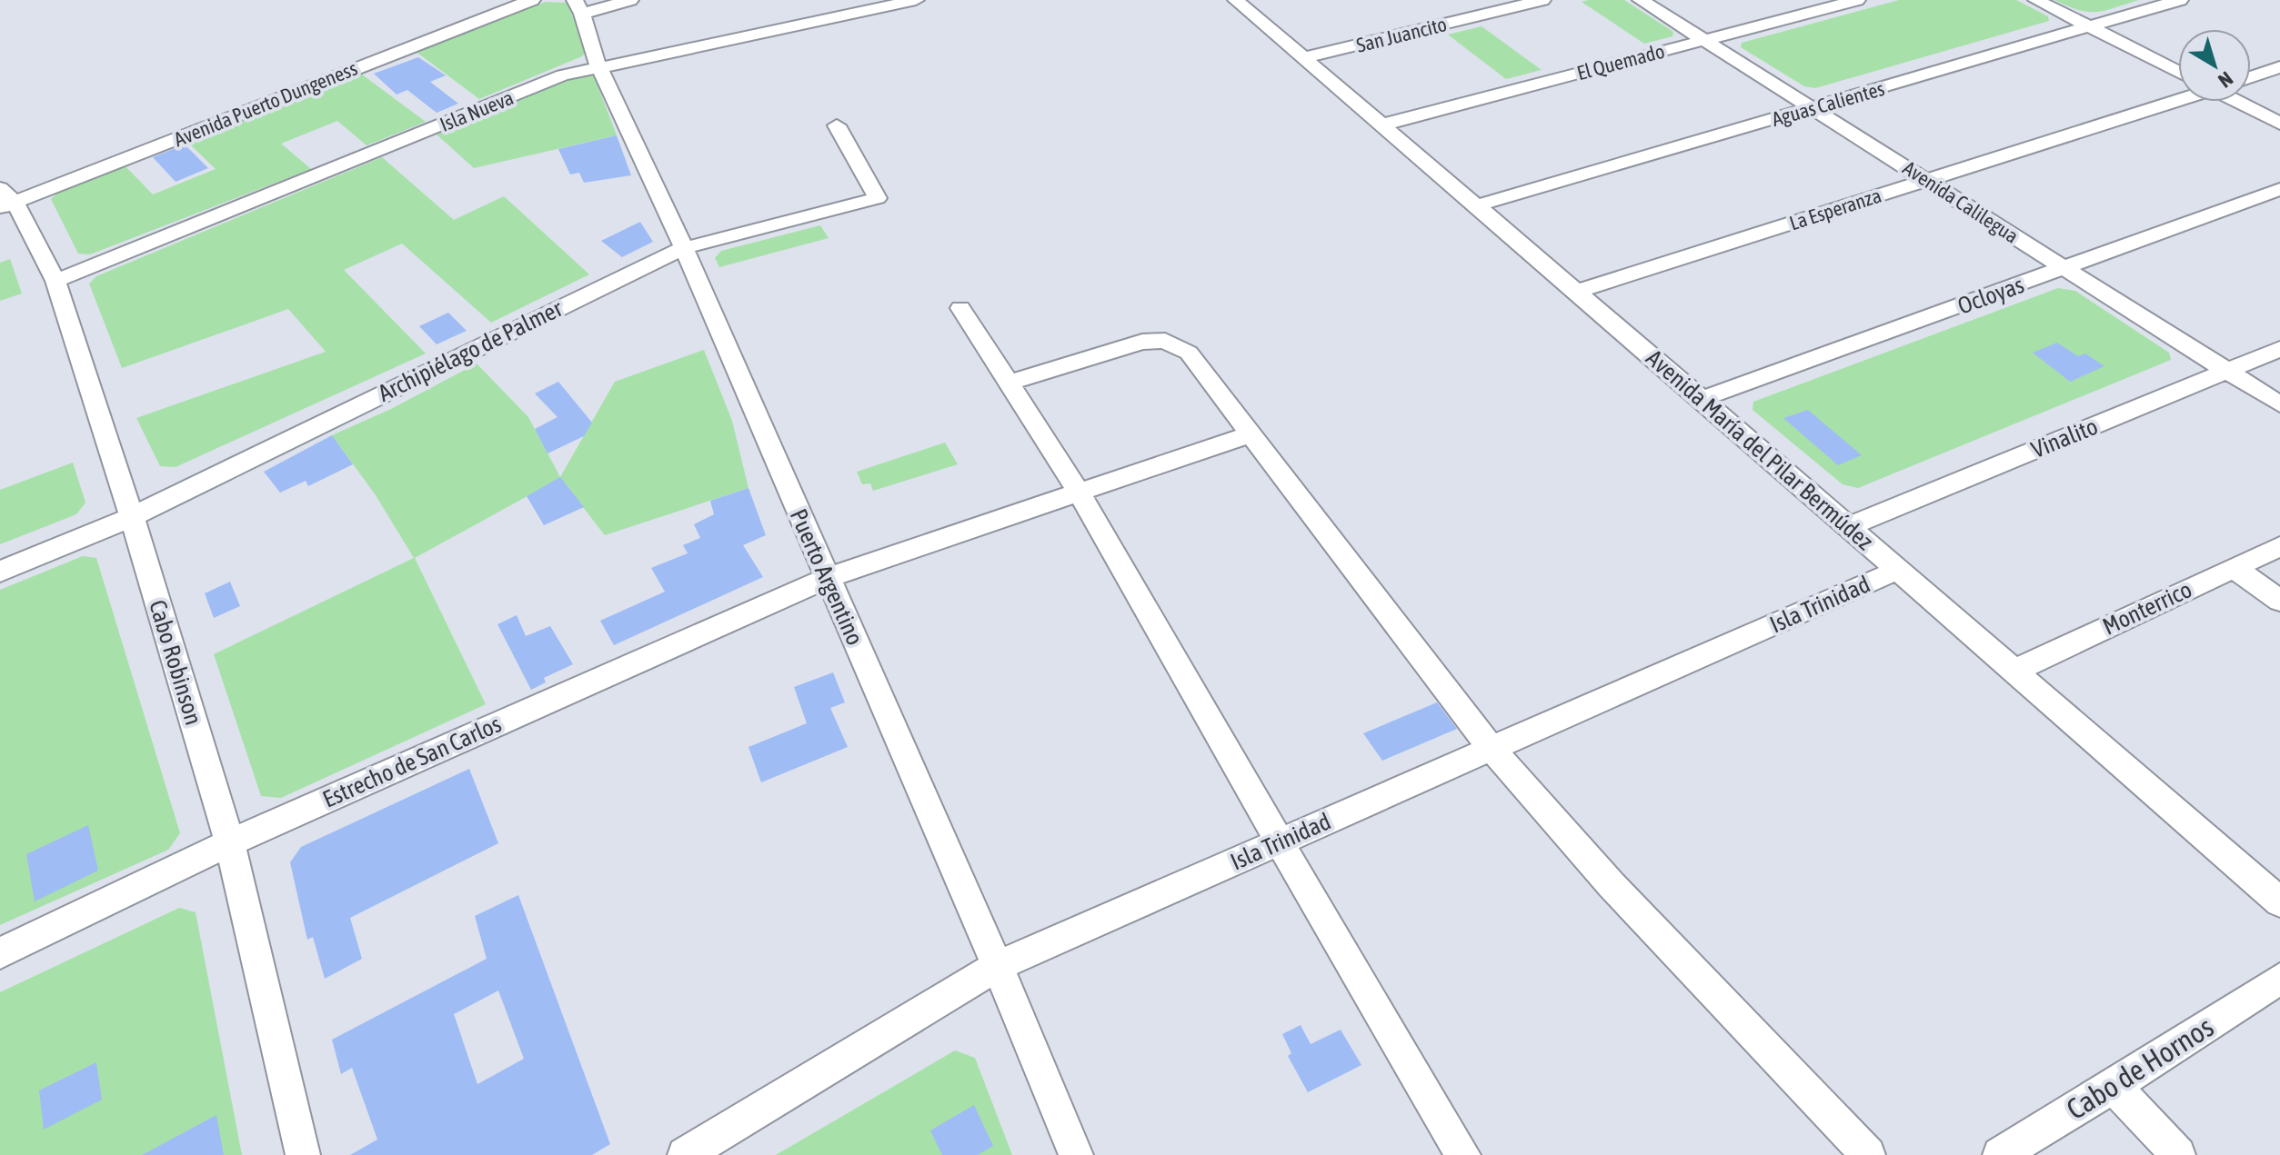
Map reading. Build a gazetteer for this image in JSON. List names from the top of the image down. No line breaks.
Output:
{"streets":{"street":["San Juancito","El Quemado","Avenida Puerto Dungeness","Aguas Calientes","Isla Nueva","Avenida Calilegua","La Esperanza","Ocloyas","Archipiélago de Palmer","Vinalito","Avenida María del Pilar Bermúdez","Puerto Argentino","Isla Trinidad","Monterrico","Cabo Robinson","Estrecho de San Carlos","Cabo de Hornos"]},"crossings":[["San Juancito","Avenida María del Pilar Bermúdez"],["El Quemado","Avenida Calilegua"],["El Quemado","Avenida María del Pilar Bermúdez"],["Avenida Puerto Dungeness","Cabo Robinson"],["Aguas Calientes","Avenida Calilegua"],["Aguas Calientes","Avenida María del Pilar Bermúdez"],["Isla Nueva","Puerto Argentino"],["Isla Nueva","Cabo Robinson"],["Avenida Calilegua","La Esperanza"],["Avenida Calilegua","Ocloyas"],["Avenida Calilegua","Vinalito"],["La Esperanza","Avenida María del Pilar Bermúdez"],["Ocloyas","Avenida María del Pilar Bermúdez"],["Archipiélago de Palmer","Puerto Argentino"],["Archipiélago de Palmer","Cabo Robinson"],["Vinalito","Avenida María del Pilar Bermúdez"],["Avenida María del Pilar Bermúdez","Isla Trinidad"],["Avenida María del Pilar Bermúdez","Monterrico"],["Puerto Argentino","Isla Trinidad"],["Puerto Argentino","Estrecho de San Carlos"],["Cabo Robinson","Estrecho de San Carlos"]],"north":"bottom right"}
